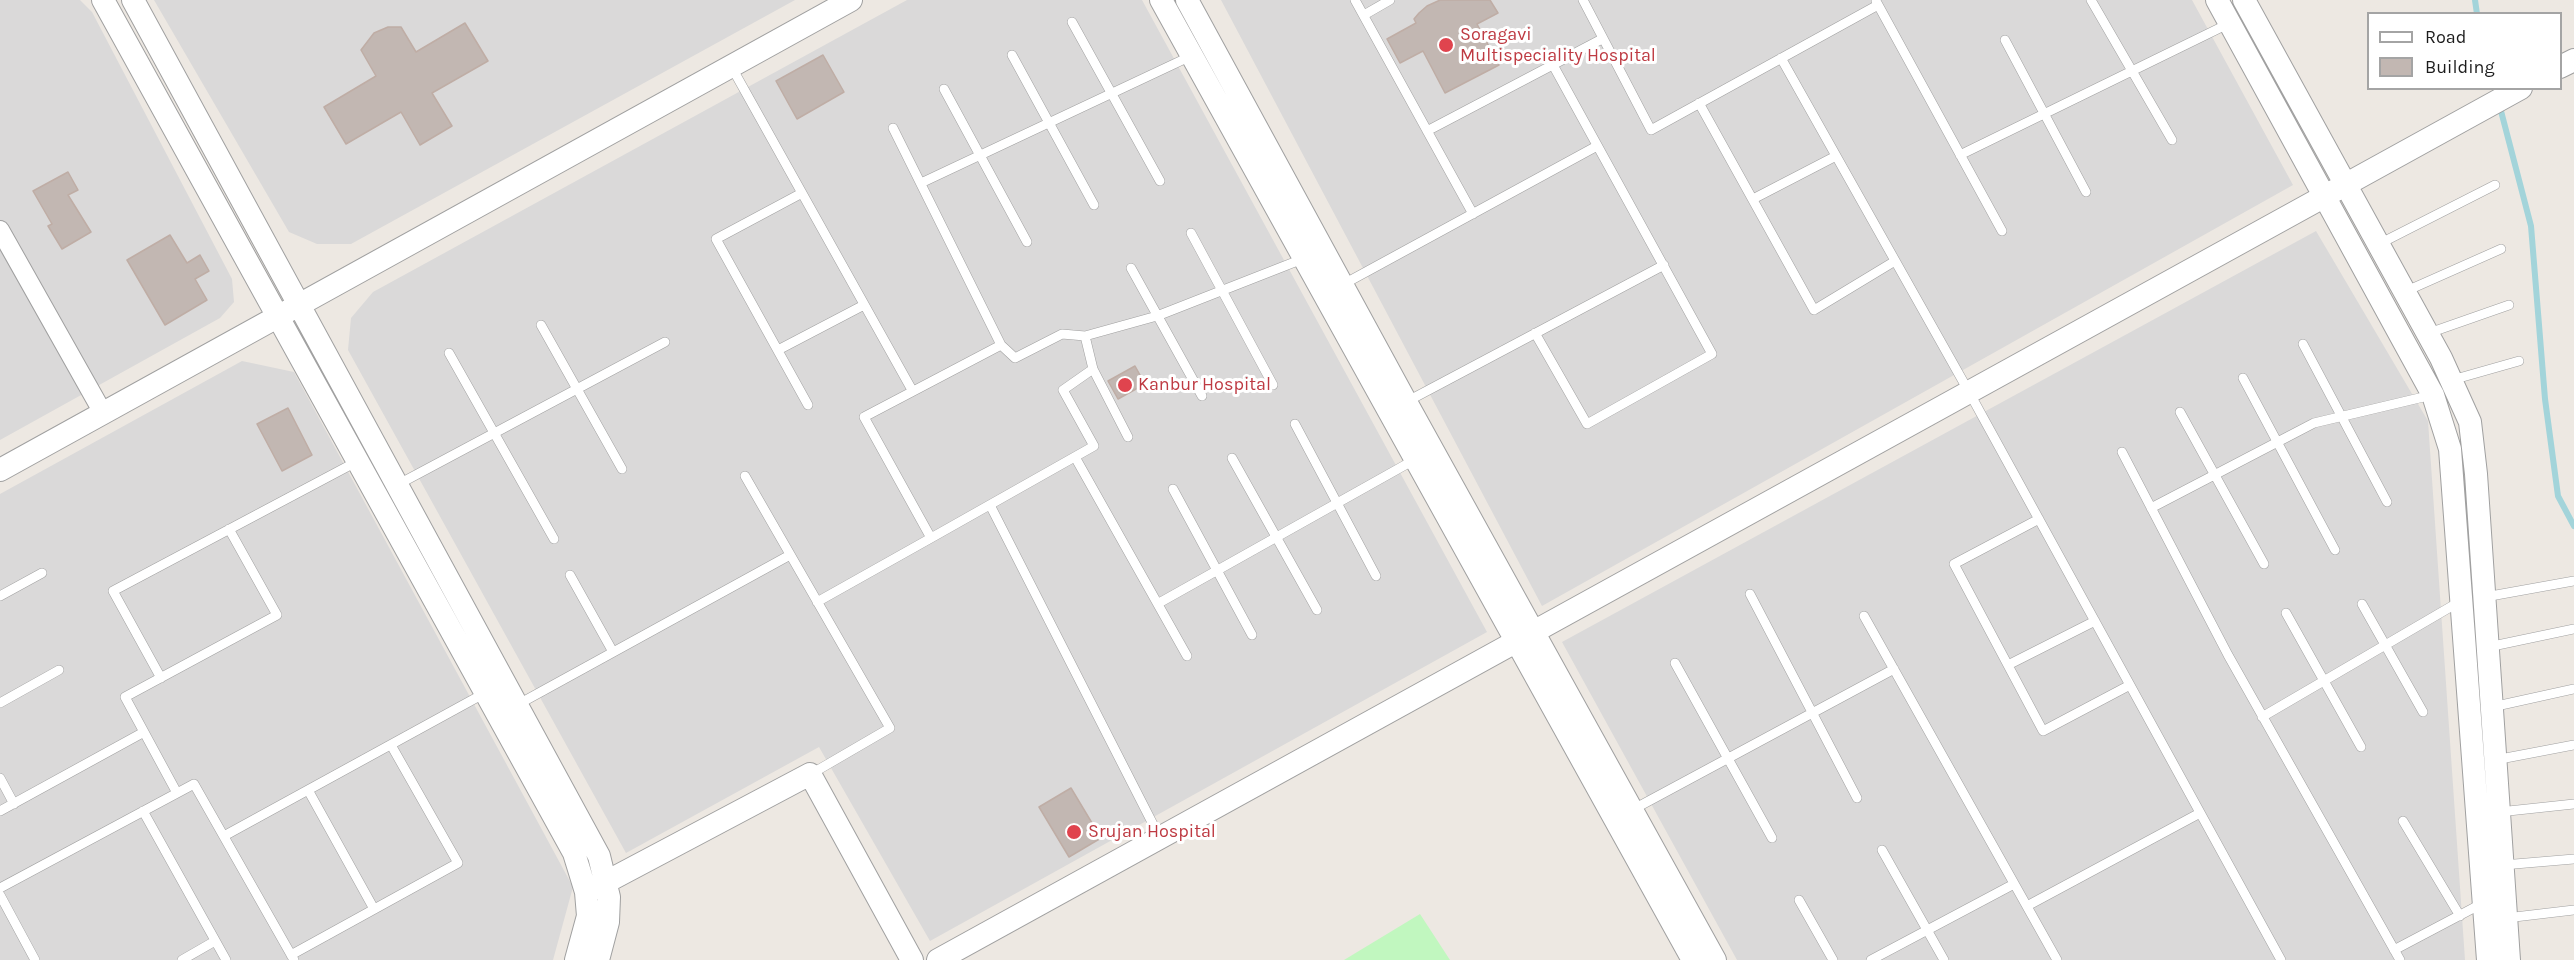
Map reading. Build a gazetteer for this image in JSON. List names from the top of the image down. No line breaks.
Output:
{"places":["Soragavi Multispeciality Hospital","Kanbur Hospital","Srujan Hospital"],"legend":["Road","Building"]}
